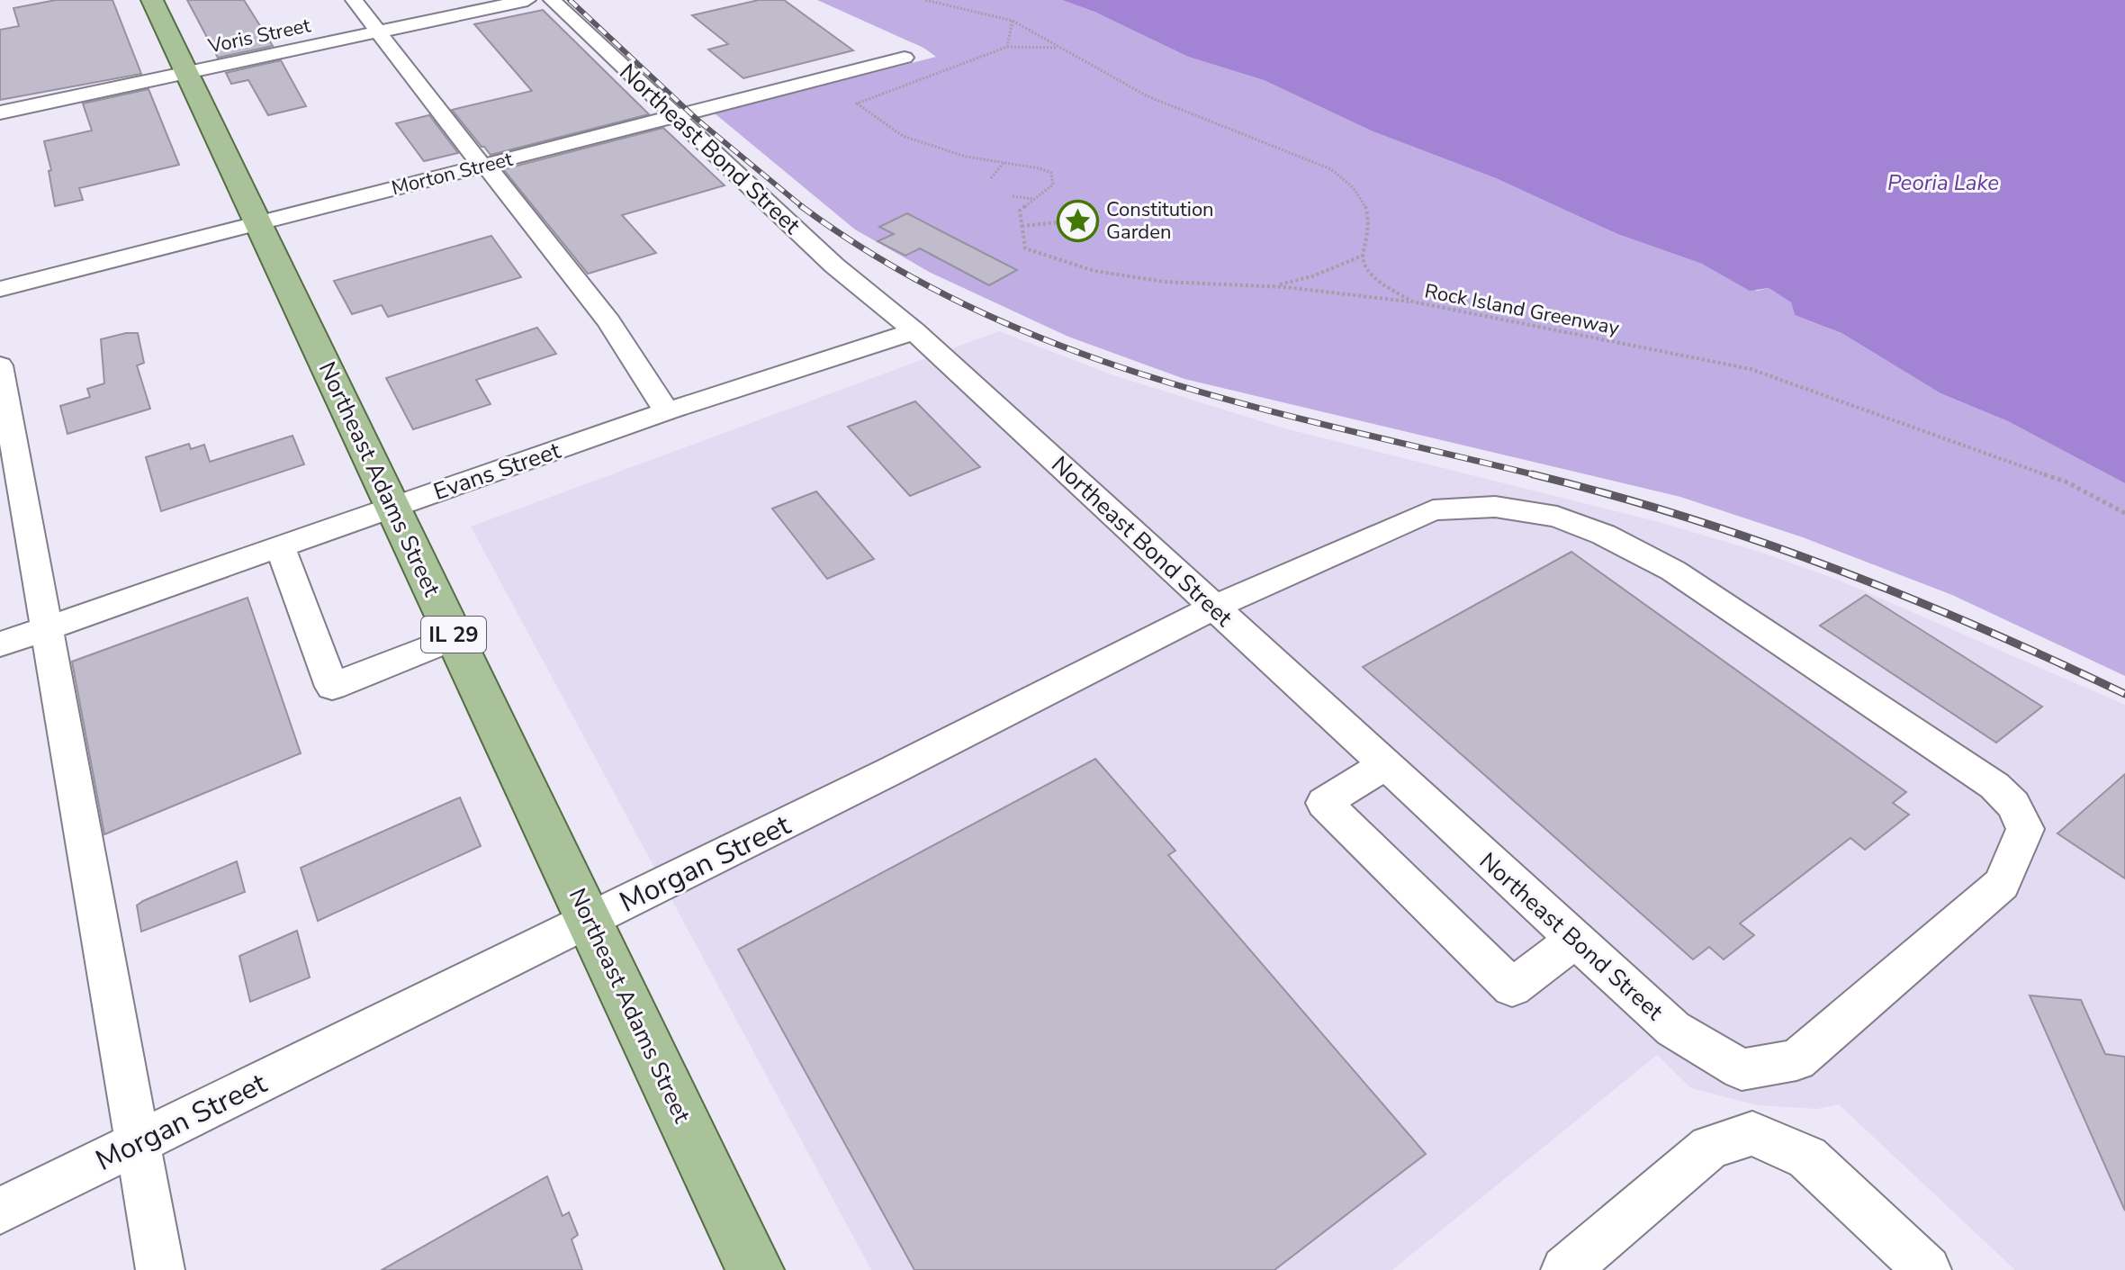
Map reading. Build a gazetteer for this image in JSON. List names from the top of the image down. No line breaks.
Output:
{"streets":{"main road":["Northeast Adams Street","IL 29"],"street":["Voris Street","Northeast Bond Street","Morton Street","Evans Street","Morgan Street"],"path":["Rock Island Greenway"]},"crossings":[["Voris Street","Northeast Adams Street"],["Northeast Bond Street","Morton Street"],["Northeast Bond Street","Evans Street"],["Northeast Bond Street","Morgan Street"],["Morton Street","Northeast Adams Street"],["Evans Street","Northeast Adams Street"],["Northeast Adams Street","Morgan Street"]],"water":["Peoria Lake"],"places":{"place":["Constitution Garden"]}}
